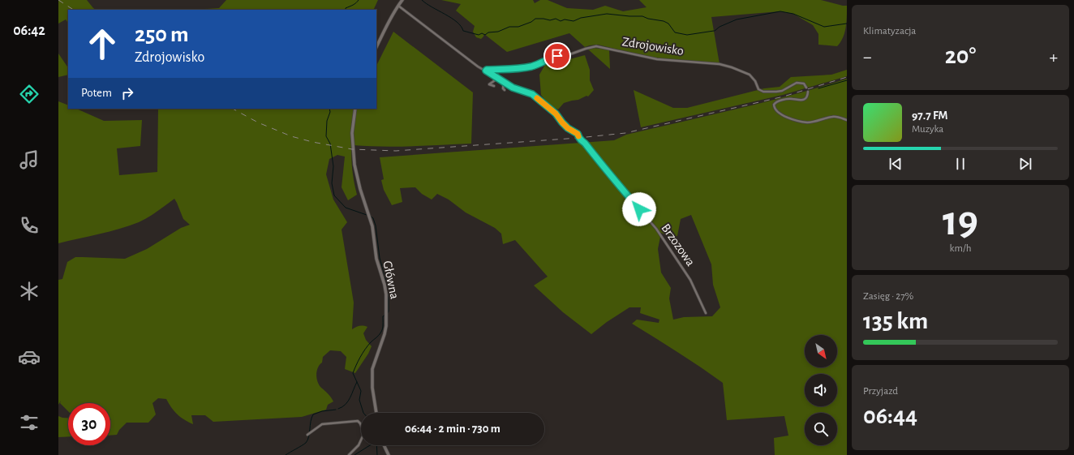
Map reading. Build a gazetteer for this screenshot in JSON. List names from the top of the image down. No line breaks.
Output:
{"streets":{"street":["Zdrojowisko","Brzozowa","Główna"]},"north":"bottom right","page":{"tabs":"06:42","tile":["Klimatyzacja",["19","km/h"],["Zasięg · 27%","135 km"],["Przyjazd","06:44"]],"turn":["250 m","Zdrojowisko"],"heat":["−","20°","+"],"then":"Potem","song":["97.7 FM","Muzyka"],"limit":"30","trip":"06:44 · 2 min · 730 m"}}
